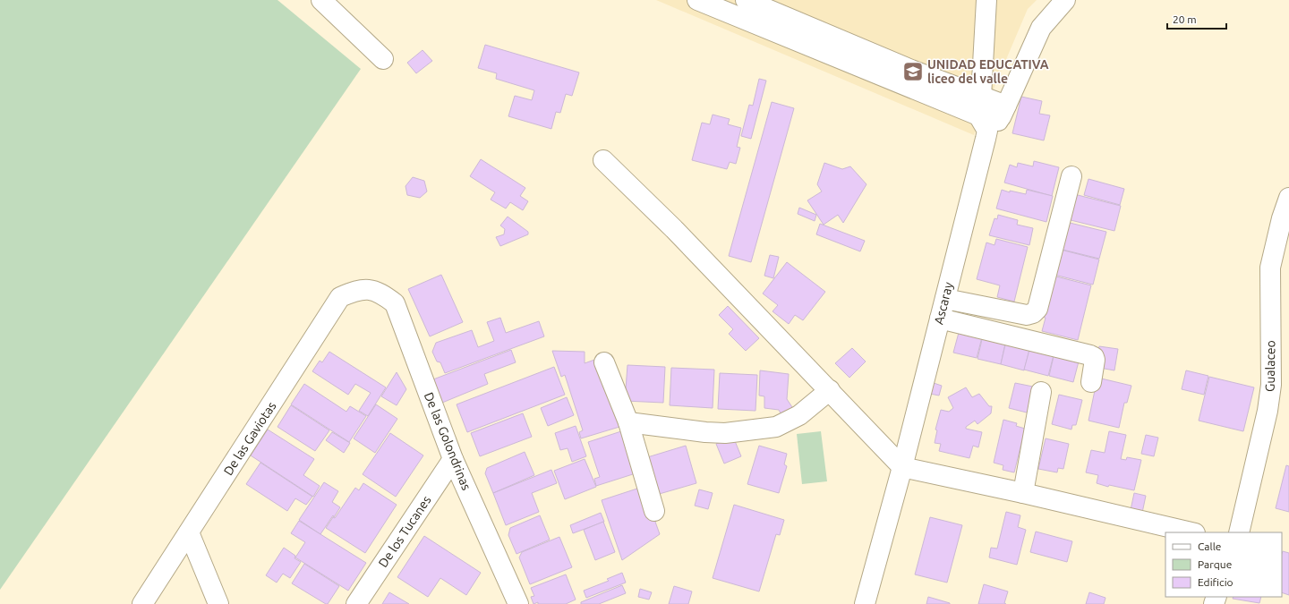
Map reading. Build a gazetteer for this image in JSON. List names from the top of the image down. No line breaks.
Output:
{"streets":{"street":["Ascaray","Gualaceo","De las Gaviotas","De las Golondrinas","De los Tucanes"]},"crossings":[["De las Gaviotas","De las Golondrinas"],["De las Golondrinas","De los Tucanes"]],"places":{"school or university":["UNIDAD EDUCATIVA liceo del valle"]},"legend":["Calle","Parque","Edificio"],"scale_bar":"20 m"}
